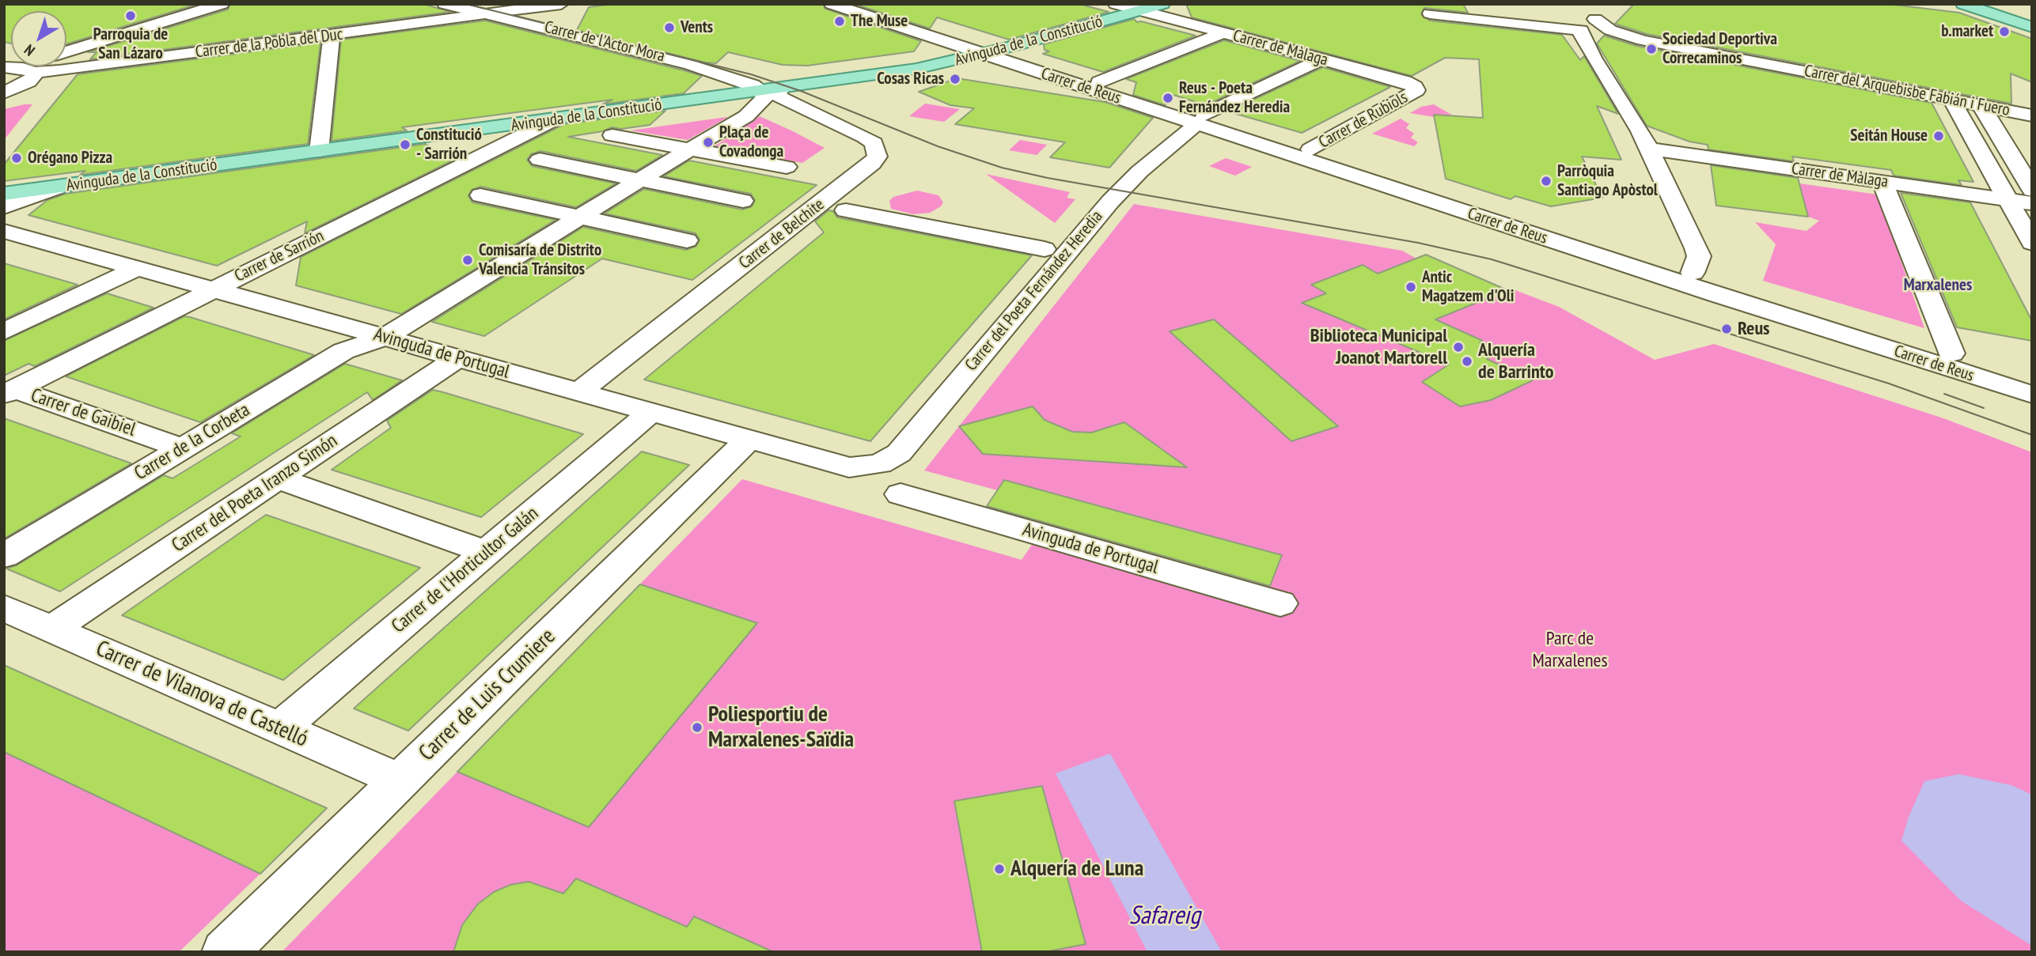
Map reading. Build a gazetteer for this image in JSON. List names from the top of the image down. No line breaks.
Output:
{"streets":{"main road":["Avinguda de la Constitució"],"street":["Carrer de l'Actor Mora","Carrer de la Pobla del Duc","Carrer de Màlaga","Carrer de Reus","Carrer del Arquebisbe Fabián i Fuero","Carrer de Rubiols","Carrer de Belchite","Carrer de Sarrión","Carrer del Poeta Fernández Heredia","Avinguda de Portugal","Carrer de Gaibiel","Carrer de la Corbeta","Carrer del Poeta Iranzo Simón","Carrer de l'Horticultor Galán","Carrer de Vilanova de Castelló","Carrer de Luis Crumiere"]},"crossings":[["Avinguda de la Constitució","Carrer de l'Actor Mora"],["Avinguda de la Constitució","Carrer de Màlaga"],["Avinguda de la Constitució","Carrer de Reus"],["Avinguda de la Constitució","Carrer de Belchite"],["Avinguda de la Constitució","Carrer de Sarrión"],["Carrer de l'Actor Mora","Carrer de la Pobla del Duc"],["Carrer de l'Actor Mora","Carrer de Belchite"],["Carrer de Màlaga","Carrer de Rubiols"],["Carrer de Màlaga","Carrer del Poeta Fernández Heredia"],["Carrer de Reus","Carrer de Rubiols"],["Carrer de Reus","Carrer del Poeta Fernández Heredia"],["Carrer de Belchite","Avinguda de Portugal"],["Carrer de Sarrión","Avinguda de Portugal"],["Carrer de Sarrión","Carrer de Gaibiel"],["Carrer del Poeta Fernández Heredia","Avinguda de Portugal"],["Avinguda de Portugal","Carrer de la Corbeta"],["Avinguda de Portugal","Carrer del Poeta Iranzo Simón"],["Avinguda de Portugal","Carrer de l'Horticultor Galán"],["Avinguda de Portugal","Carrer de Luis Crumiere"],["Carrer de Gaibiel","Carrer de la Corbeta"],["Carrer del Poeta Iranzo Simón","Carrer de Vilanova de Castelló"],["Carrer de l'Horticultor Galán","Carrer de Vilanova de Castelló"],["Carrer de Vilanova de Castelló","Carrer de Luis Crumiere"]],"districts":["Marxalenes"],"water":["Safareig"],"parks":["Parc de Marxalenes"],"places":["Parroquia de San Lázaro","The Muse","Vents","b.market","Sociedad Deportiva Correcaminos","Cosas Ricas","Reus - Poeta Fernández Heredia","Seitán House","Plaça de Covadonga","Constitució - Sarrión","Orégano Pizza","Parròquia Santiago Apòstol","Comisaría de Distrito Valencia Tránsitos","Antic Magatzem d'Oli","Reus","Biblioteca Municipal Joanot Martorell","Alquería de Barrinto","Poliesportiu de Marxalenes-Saïdia","Alquería de Luna"],"north":"bottom left"}
